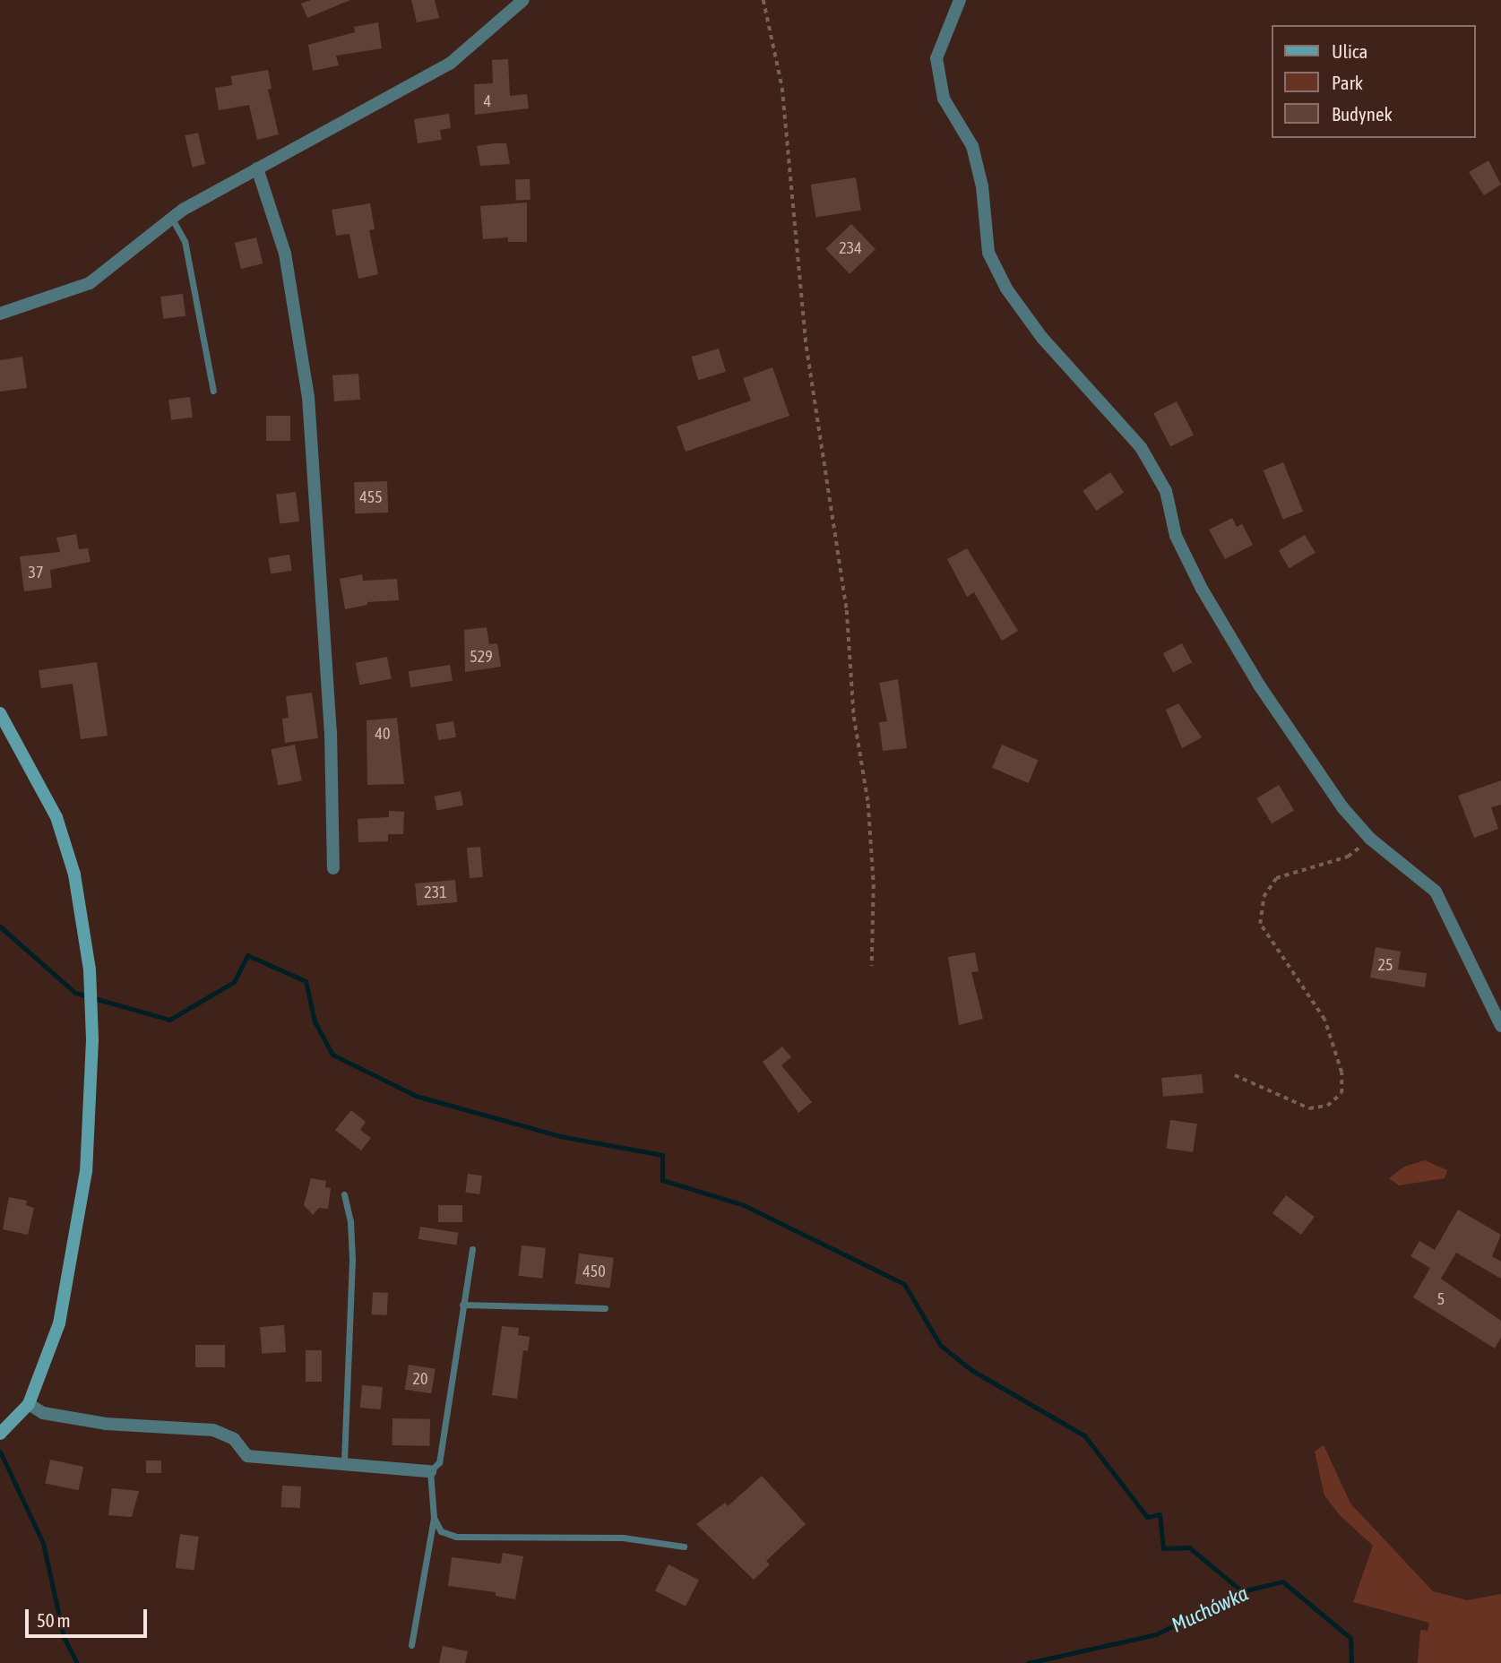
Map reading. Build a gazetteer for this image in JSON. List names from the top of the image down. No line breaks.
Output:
{"water":["Muchówka"],"house_numbers":["4","234","455","37","529","40","231","25","450","5","20"],"legend":["Ulica","Park","Budynek"],"scale_bar":"50 m"}
